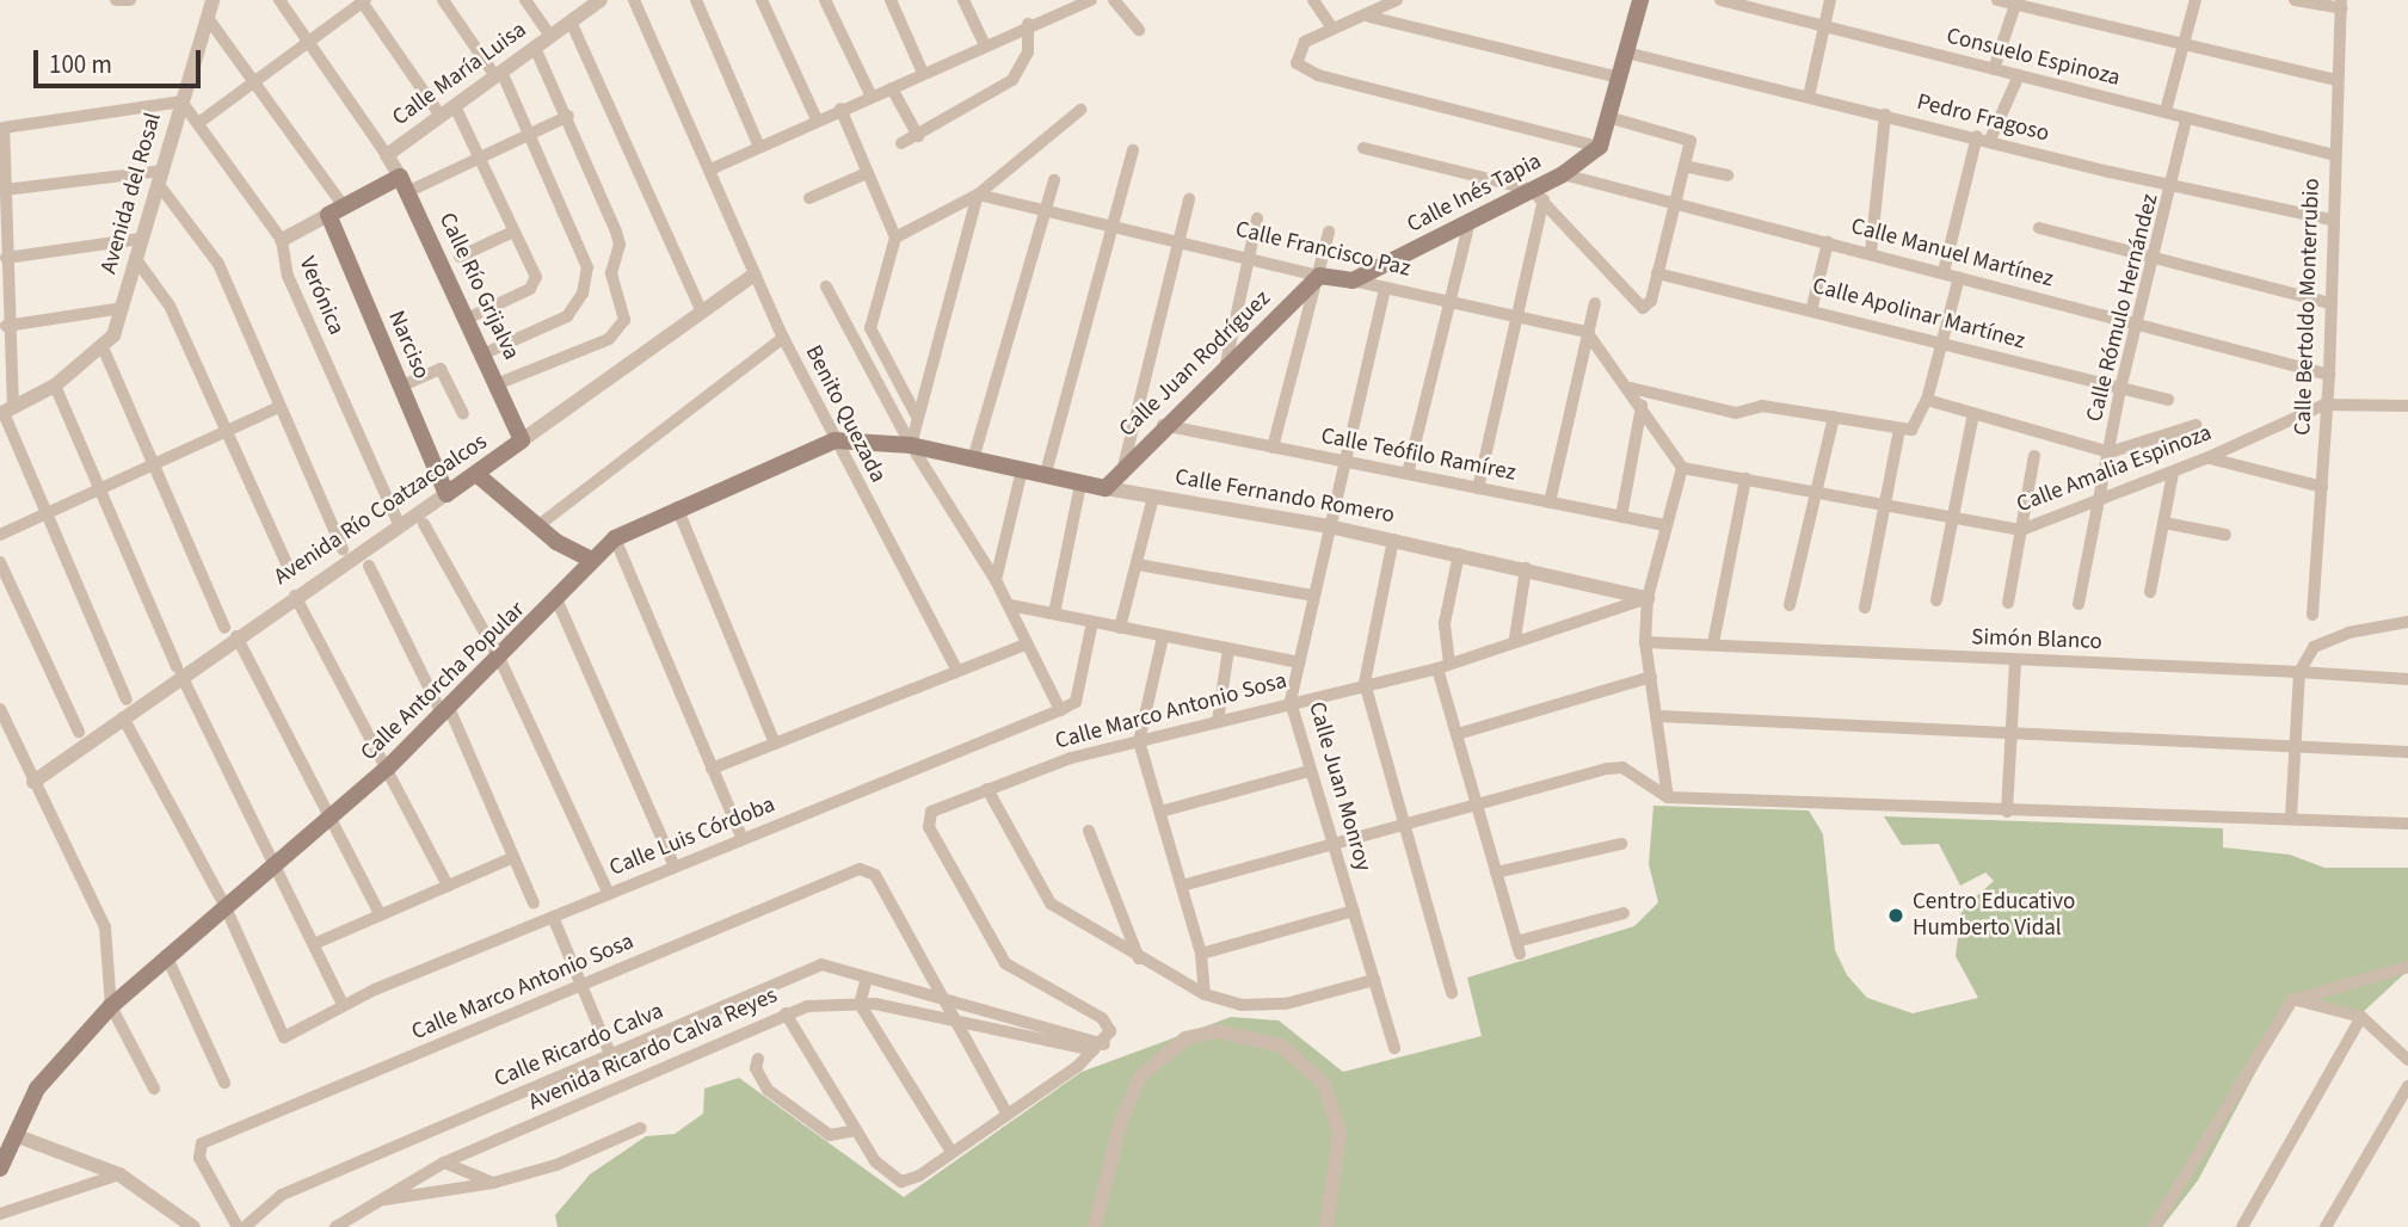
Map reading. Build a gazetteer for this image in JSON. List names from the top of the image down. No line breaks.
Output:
{"streets":{"main road":["Calle Inés Tapia","Calle Francisco Paz","Calle Río Grijalva","Narciso","Calle Juan Rodríguez","Calle Fernando Romero","Avenida Río Coatzacoalcos","Calle Antorcha Popular"],"street":["Consuelo Espinoza","Calle María Luisa","Pedro Fragoso","Avenida del Rosal","Calle Manuel Martínez","Verónica","Calle Bertoldo Monterrubio","Calle Rómulo Hernández","Calle Apolinar Martínez","Benito Quezada","Calle Teófilo Ramírez","Calle Amalia Espinoza","Simón Blanco","Calle Marco Antonio Sosa","Calle Juan Monroy","Calle Luis Córdoba","Calle Ricardo Calva","Avenida Ricardo Calva Reyes"]},"crossings":[["Consuelo Espinoza","Calle Bertoldo Monterrubio"],["Consuelo Espinoza","Calle Rómulo Hernández"],["Calle María Luisa","Calle Río Grijalva"],["Pedro Fragoso","Calle Bertoldo Monterrubio"],["Pedro Fragoso","Calle Rómulo Hernández"],["Avenida del Rosal","Verónica"],["Calle Inés Tapia","Calle Francisco Paz"],["Calle Inés Tapia","Calle Manuel Martínez"],["Calle Francisco Paz","Calle Juan Rodríguez"],["Calle Francisco Paz","Calle Juan Monroy"],["Calle Manuel Martínez","Calle Bertoldo Monterrubio"],["Calle Manuel Martínez","Calle Rómulo Hernández"],["Calle Río Grijalva","Avenida Río Coatzacoalcos"],["Verónica","Avenida Río Coatzacoalcos"],["Calle Bertoldo Monterrubio","Calle Amalia Espinoza"],["Calle Rómulo Hernández","Calle Apolinar Martínez"],["Calle Rómulo Hernández","Calle Amalia Espinoza"],["Narciso","Avenida Río Coatzacoalcos"],["Calle Juan Rodríguez","Calle Teófilo Ramírez"],["Calle Juan Rodríguez","Calle Fernando Romero"],["Benito Quezada","Calle Fernando Romero"],["Benito Quezada","Avenida Río Coatzacoalcos"],["Benito Quezada","Calle Antorcha Popular"],["Calle Teófilo Ramírez","Calle Juan Monroy"],["Calle Fernando Romero","Calle Antorcha Popular"],["Calle Fernando Romero","Calle Juan Monroy"],["Calle Antorcha Popular","Calle Luis Córdoba"],["Calle Marco Antonio Sosa","Calle Juan Monroy"],["Calle Marco Antonio Sosa","Calle Ricardo Calva"],["Calle Marco Antonio Sosa","Avenida Ricardo Calva Reyes"],["Calle Ricardo Calva","Avenida Ricardo Calva Reyes"]],"places":["Centro Educativo Humberto Vidal"],"scale_bar":"100 m"}
